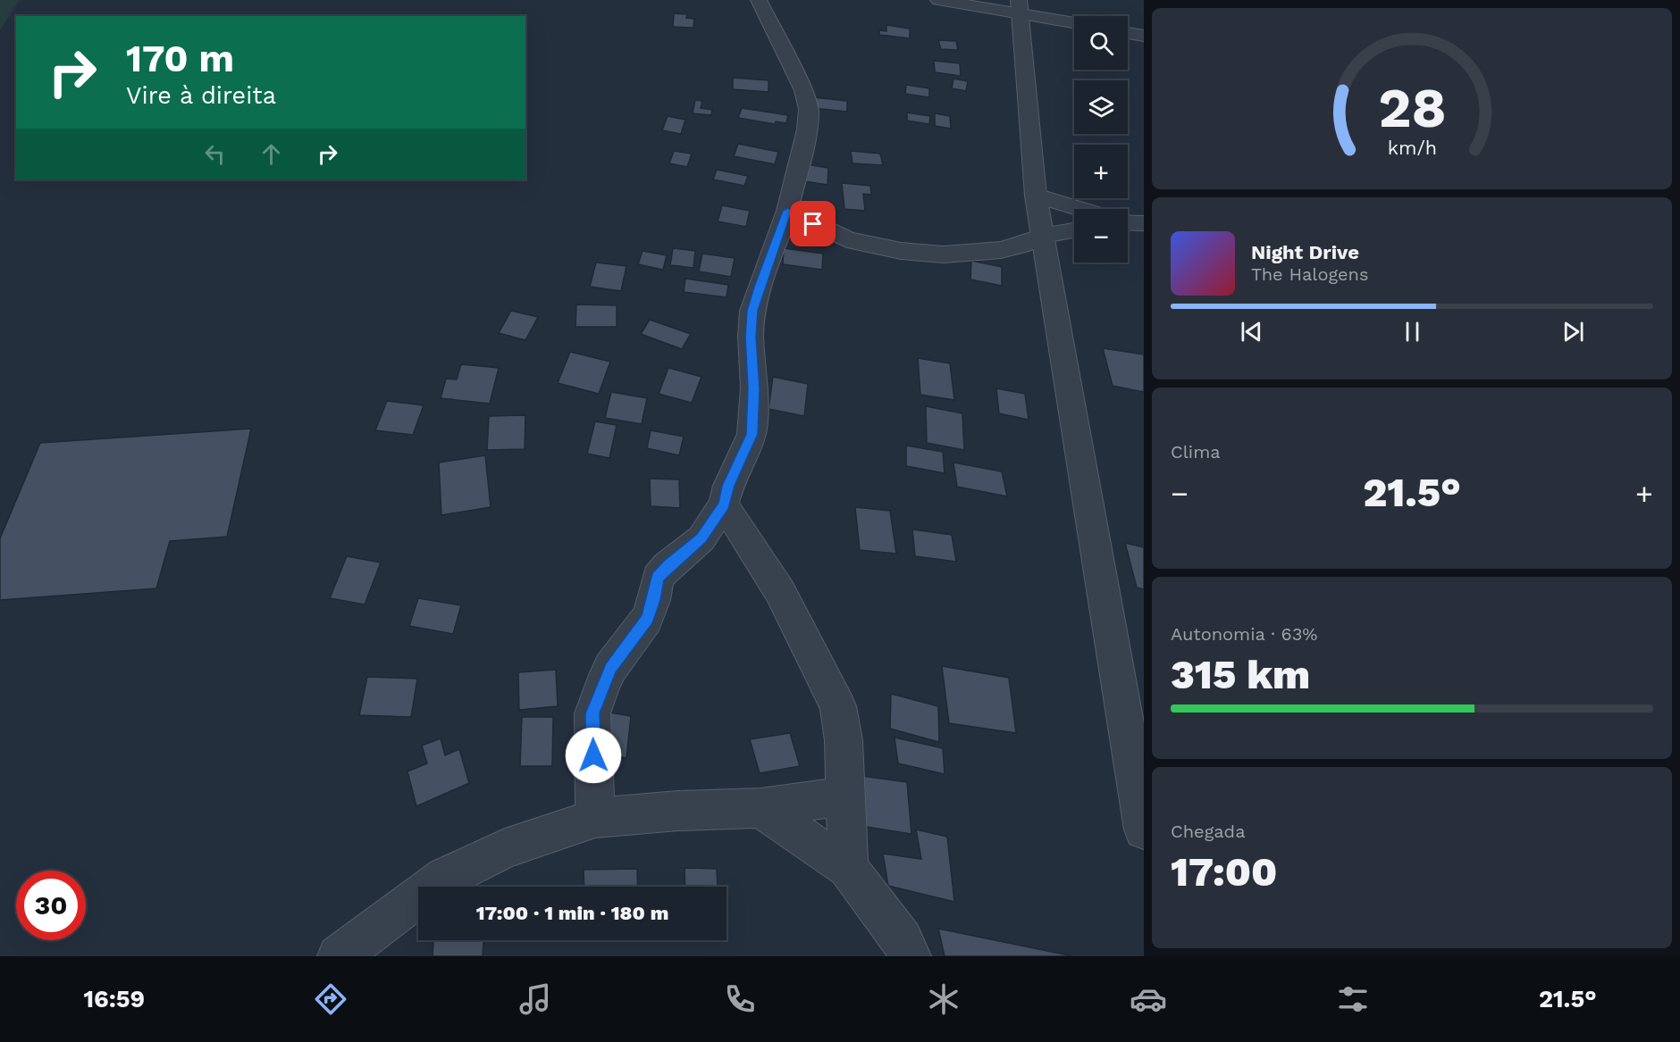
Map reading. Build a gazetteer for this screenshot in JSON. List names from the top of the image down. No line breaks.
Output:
{"page":{"map_buttons":["+","−"],"turn":["170 m","Vire à direita"],"song":["Night Drive","The Halogens"],"tile":["Clima",["Autonomia · 63%","315 km"],["Chegada","17:00"]],"heat":["−","21.5°","+"],"limit":"30","trip":"17:00 · 1 min · 180 m","tabs":["16:59","21.5°"],"gauge":["28","km/h"]}}
